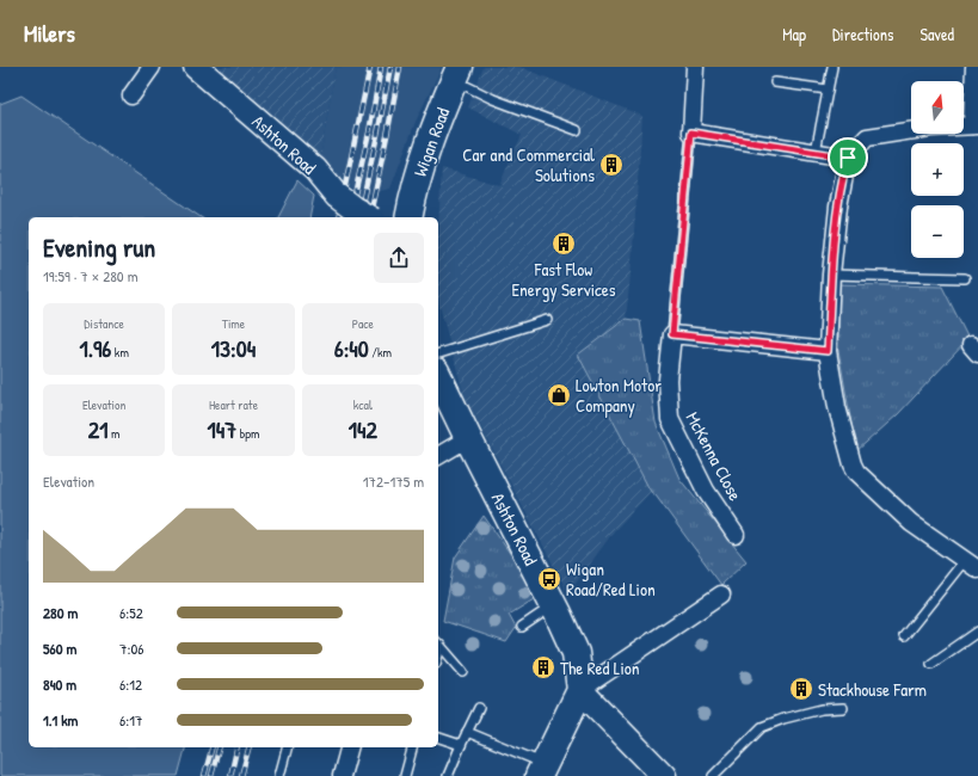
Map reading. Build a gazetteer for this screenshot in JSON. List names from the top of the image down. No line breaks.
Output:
{"streets":{"main road":["Wigan Road","Ashton Road"],"street":["McKenna Close"]},"places":{"building":["Car and Commercial Solutions","Fast Flow Energy Services","The Red Lion","Stackhouse Farm"],"shop":["Lowton Motor Company"],"bus stop":["Wigan Road/Red Lion"]},"north":"top","page":{"header":"Milers","nav":["Map","Directions","Saved"],"map_buttons":["+","−"],"heading":["Evening run","19:59 · 7 × 280 m"],"stats":[["Distance","1.96 km"],["Time","13:04"],["Pace","6:40 /km"],["Elevation","21 m"],["Heart rate","147 bpm"],["kcal","142"]],"chart":["Elevation","172–175 m"],"list":[{"name":"280 m","note":"6:52"},{"name":"560 m","note":"7:06"},{"name":"840 m","note":"6:12"},{"name":"1.1 km","note":"6:17"}]}}
